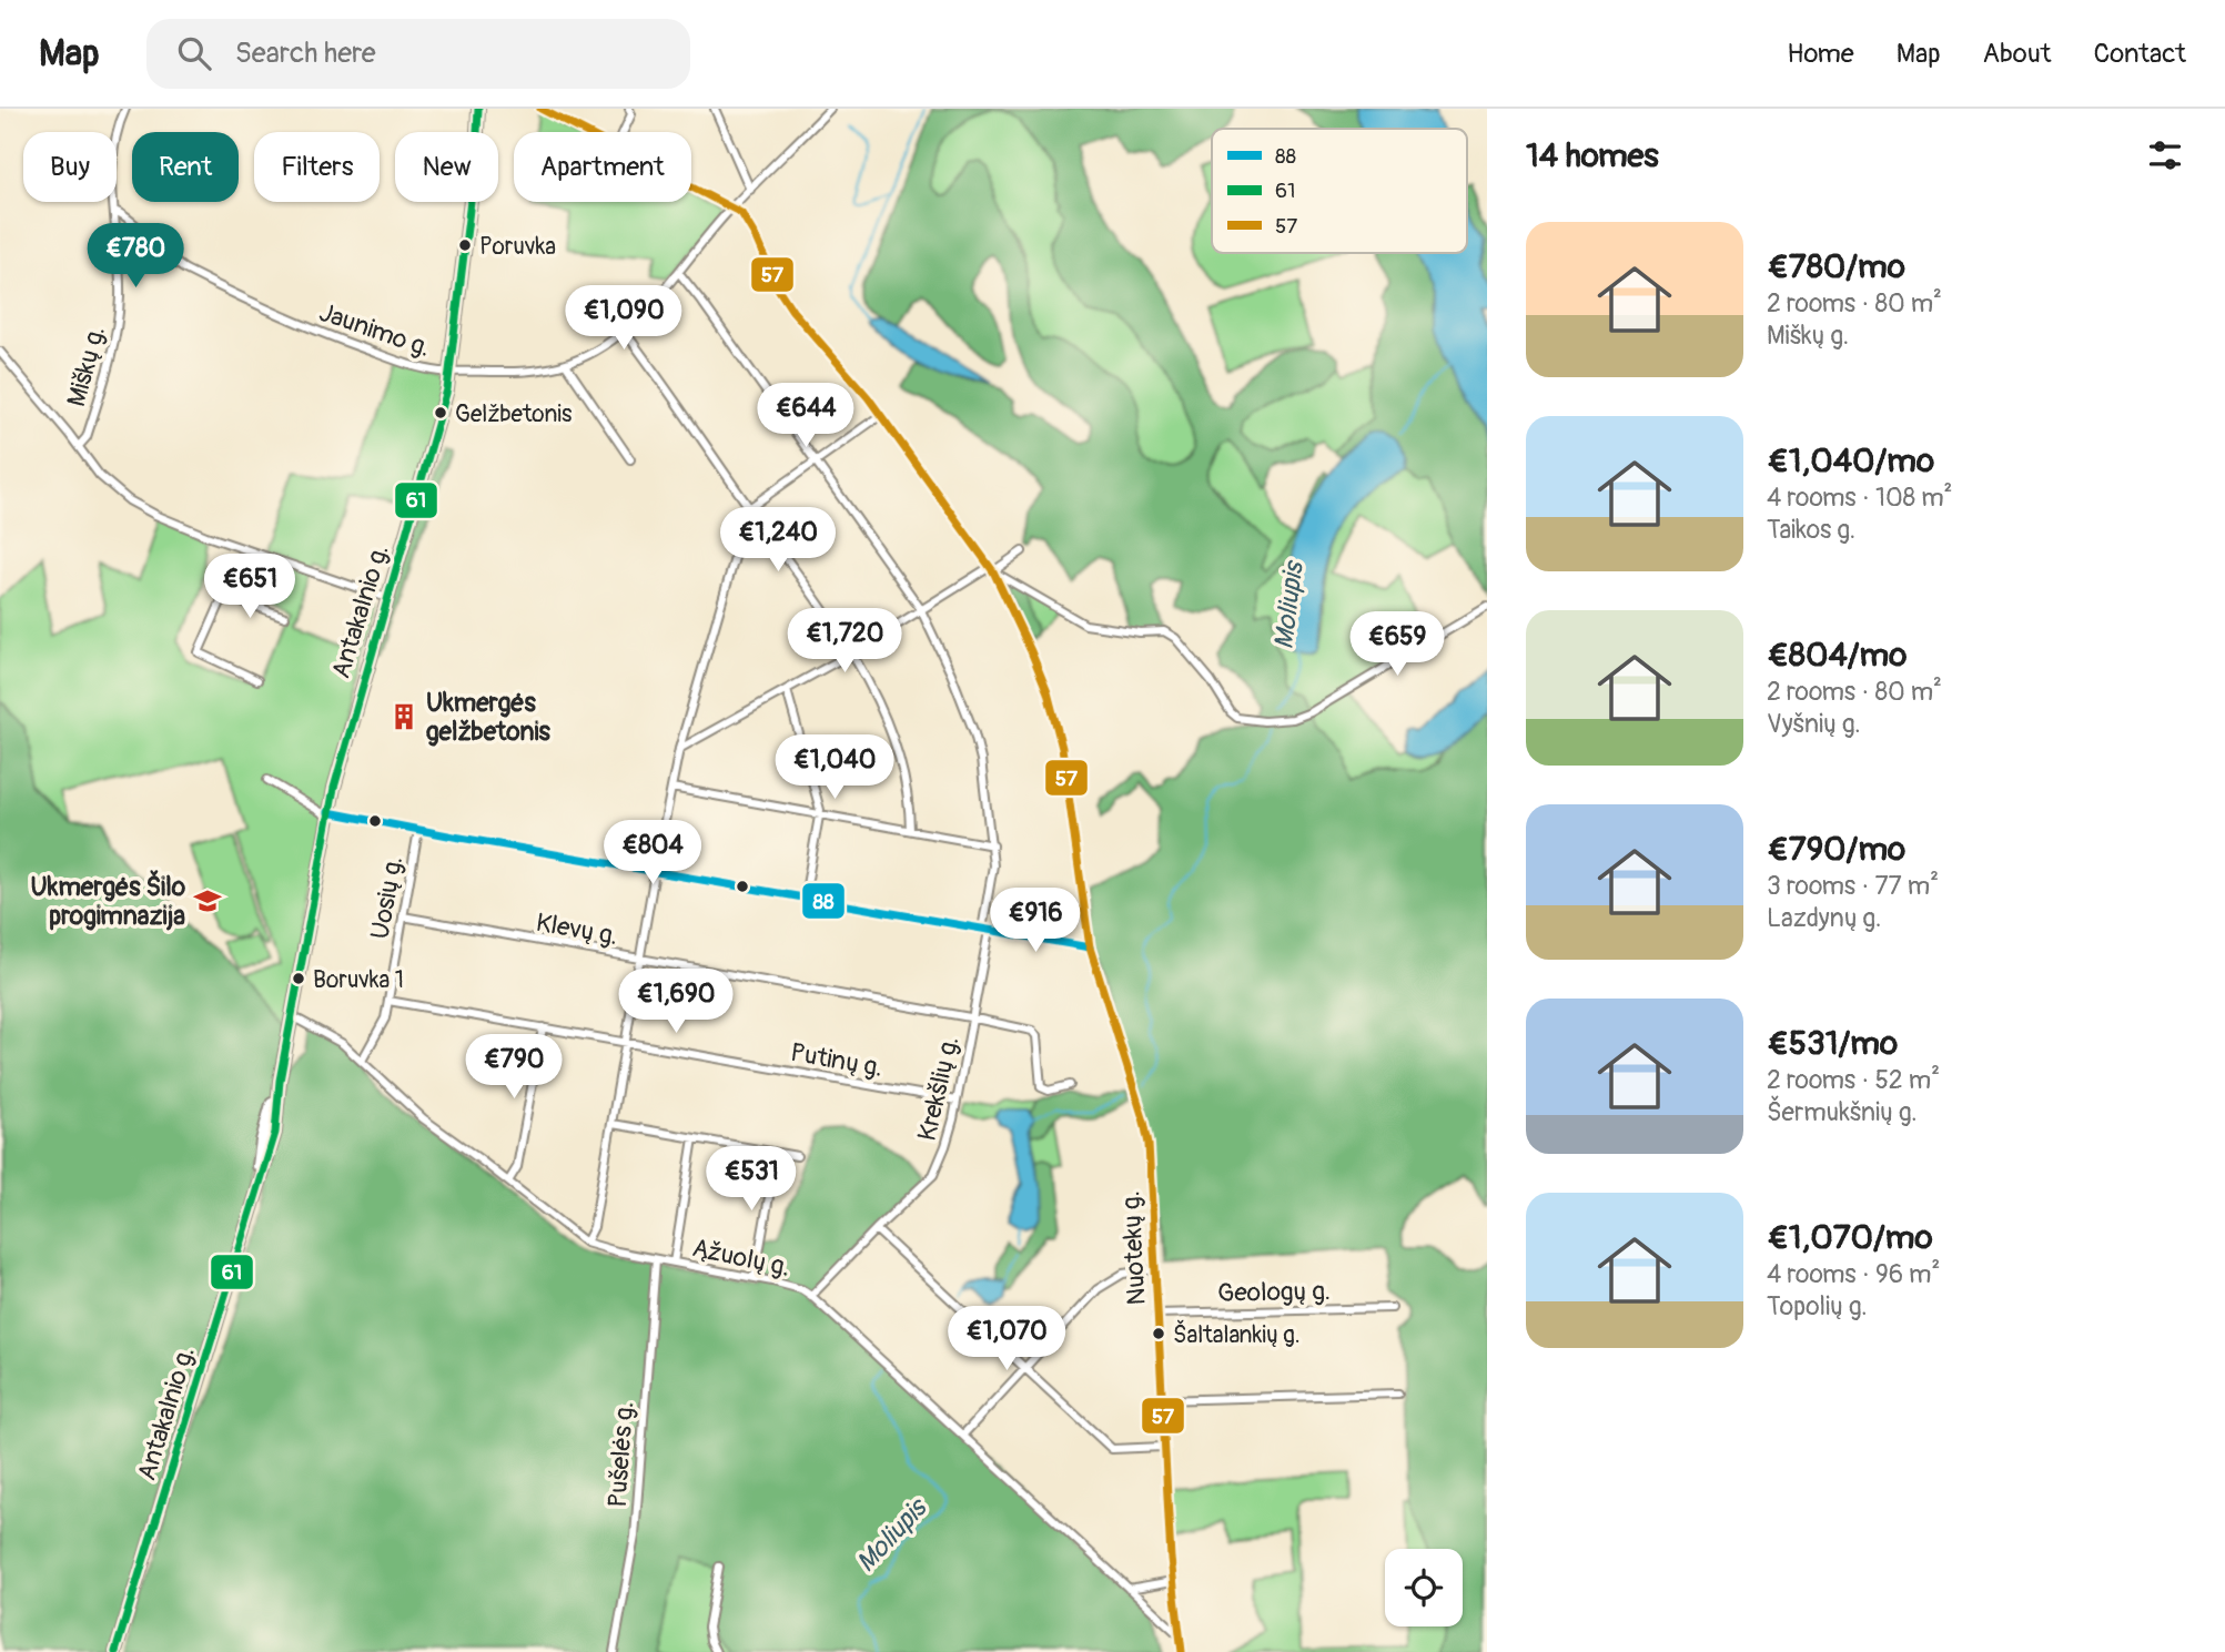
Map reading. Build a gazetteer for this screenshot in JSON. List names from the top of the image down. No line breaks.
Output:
{"streets":{"main road":["Antakalnio g."],"street":["Jaunimo g.","Miškų g.","Uosių g.","Klevų g.","Putinų g.","Krekšlių g.","Nuotekų g.","Ąžuolų g.","Geologų g.","Pušelės g."]},"crossings":[["Jaunimo g.","Miškų g."],["Jaunimo g.","Antakalnio g."],["Jaunimo g.","Krekšlių g."],["Jaunimo g.","Nuotekų g."],["Antakalnio g.","Ąžuolų g."],["Uosių g.","Klevų g."],["Uosių g.","Putinų g."],["Uosių g.","Ąžuolų g."],["Klevų g.","Krekšlių g."],["Putinų g.","Krekšlių g."],["Krekšlių g.","Ąžuolų g."],["Nuotekų g.","Ąžuolų g."],["Nuotekų g.","Geologų g."],["Ąžuolų g.","Pušelės g."]],"water":["Moliupis"],"places":{"other":["Poruvka","Gelžbetonis","Boruvka 1","Šaltalankių g."],"building":["Ukmergės gelžbetonis"],"school or university":["Ukmergės Šilo progimnazija"]},"lines":["transit line 61","transit line 57","transit line 88"],"legend":["88","61","57"],"page":{"header":"Map","search":"Search here","nav":["Home","Map","About","Contact"],"heading":"14 homes","chip":["Buy","Rent","Filters","New","Apartment"],"list":[{"name":"€780/mo","note":"2 rooms · 80 m² · Miškų g."},{"name":"€1,040/mo","note":"4 rooms · 108 m² · Taikos g."},{"name":"€804/mo","note":"2 rooms · 80 m² · Vyšnių g."},{"name":"€790/mo","note":"3 rooms · 77 m² · Lazdynų g."},{"name":"€531/mo","note":"2 rooms · 52 m² · Šermukšnių g."},{"name":"€1,070/mo","note":"4 rooms · 96 m² · Topolių g."}],"price":["€780","€1,090","€644","€1,240","€651","€1,720","€659","€1,040","€804","€916","€1,690","€790","€531","€1,070"]}}
